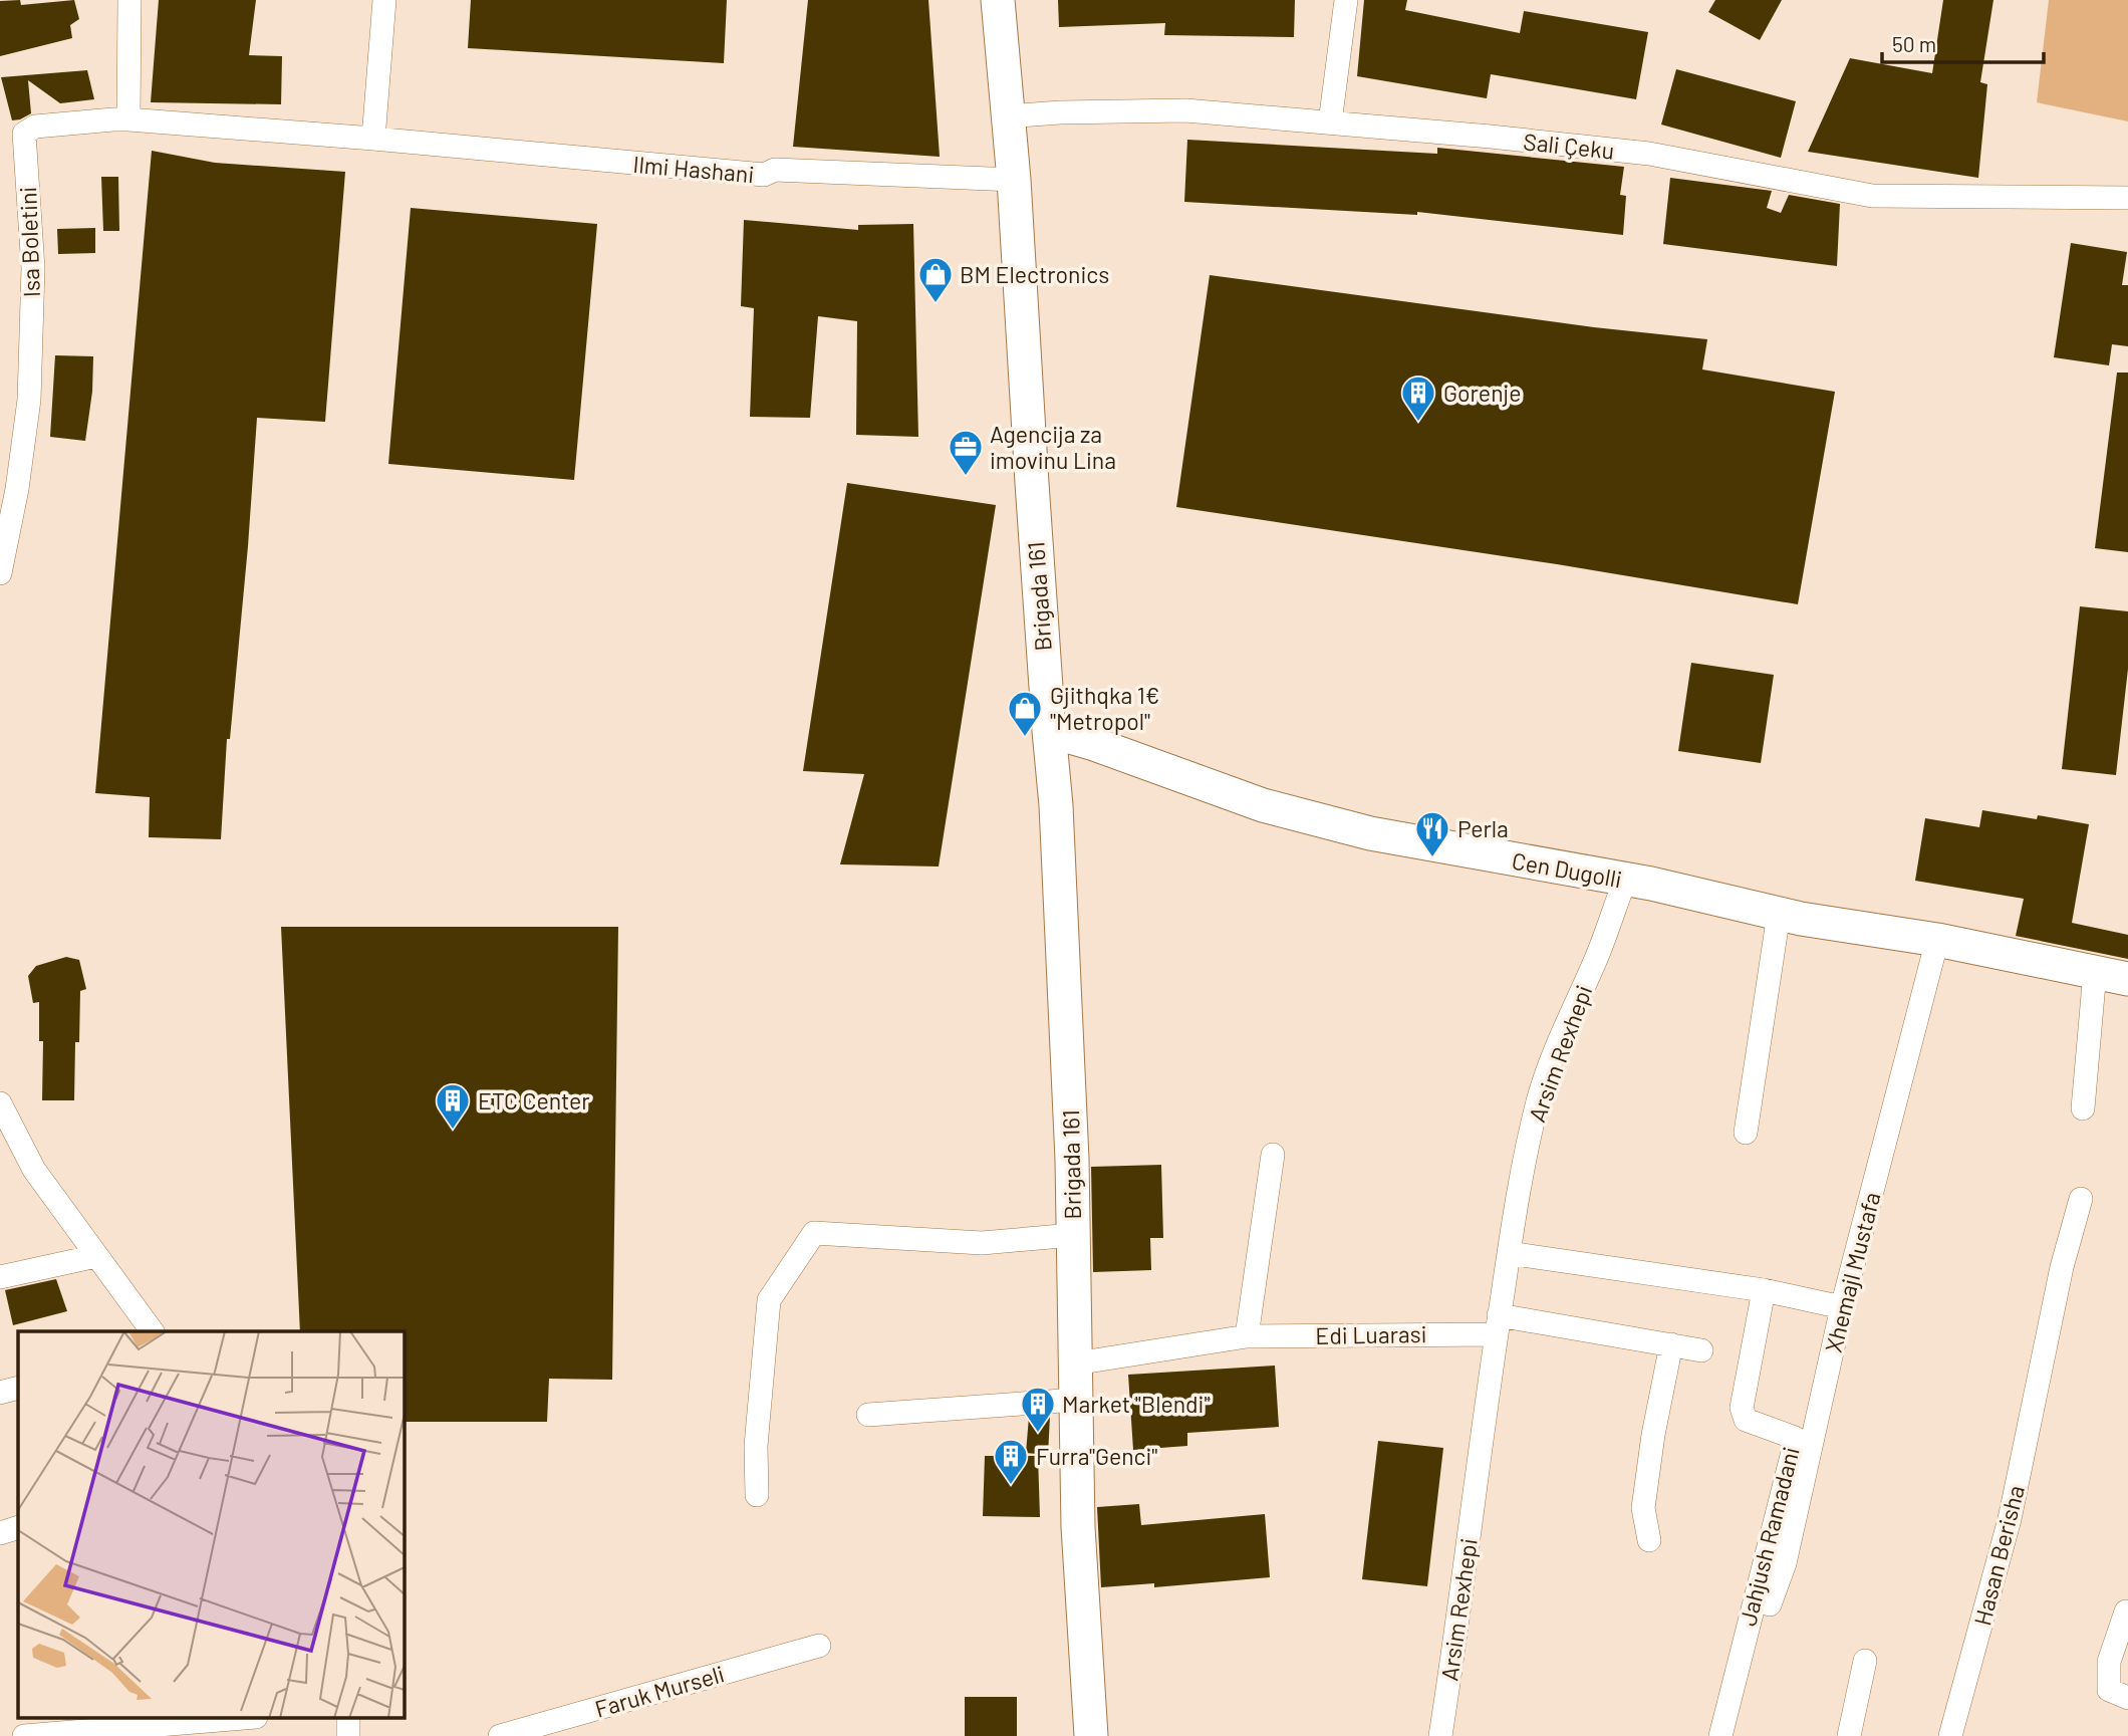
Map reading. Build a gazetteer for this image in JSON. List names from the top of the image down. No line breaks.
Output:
{"streets":{"street":["Sali Çeku","Ilmi Hashani","Isa Boletini","Brigada 161","Cen Dugolli","Arsim Rexhepi","Xhemajl Mustafa","Edi Luarasi","Jahjush Ramadani","Hasan Berisha","Faruk Murseli"]},"crossings":[["Sali Çeku","Brigada 161"],["Ilmi Hashani","Isa Boletini"],["Ilmi Hashani","Brigada 161"],["Brigada 161","Cen Dugolli"],["Brigada 161","Edi Luarasi"],["Cen Dugolli","Arsim Rexhepi"],["Cen Dugolli","Xhemajl Mustafa"],["Arsim Rexhepi","Edi Luarasi"]],"places":{"shop":["BM Electronics","Gjithqka 1€ \"Metropol\""],"building":["Gorenje","ETC Center","Market \"Blendi\"","Furra\"Genci\""],"office":["Agencija za imovinu Lina"],"restaurant":["Perla"]},"scale_bar":"50 m"}
